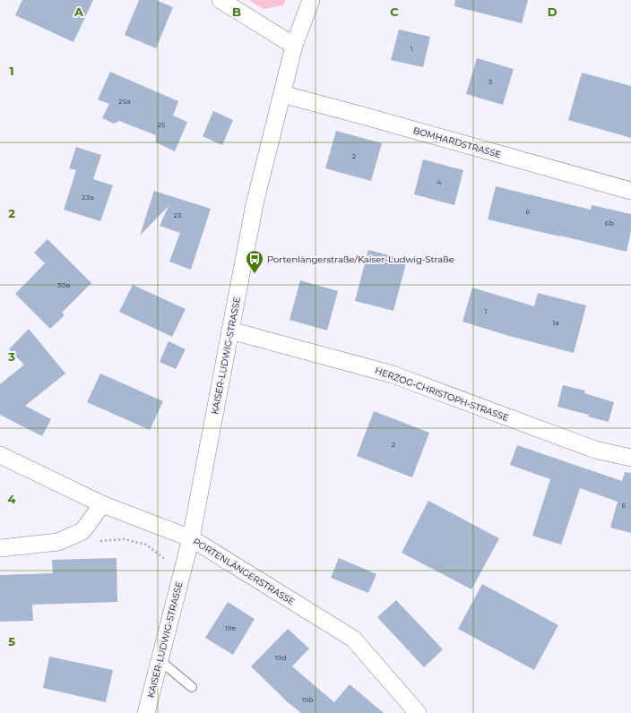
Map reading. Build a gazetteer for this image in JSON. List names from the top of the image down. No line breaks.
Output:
{"streets":{"street":["BOMHARDSTRASSE","KAISER-LUDWIG-STRASSE","HERZOG-CHRISTOPH-STRASSE","PORTENLÄNGERSTRASSE"]},"crossings":[["BOMHARDSTRASSE","KAISER-LUDWIG-STRASSE"],["KAISER-LUDWIG-STRASSE","HERZOG-CHRISTOPH-STRASSE"],["KAISER-LUDWIG-STRASSE","PORTENLÄNGERSTRASSE"]],"places":{"bus stop":["Portenlängerstraße/Kaiser-Ludwig-Straße"]},"house_numbers":["1","3","25a","25","2","4","23a","6","23","6b","30a","1","1a","2","6","19e","19d","19b"],"grid":{"columns":["A","B","C","D"],"rows":["1","2","3","4","5"]}}
